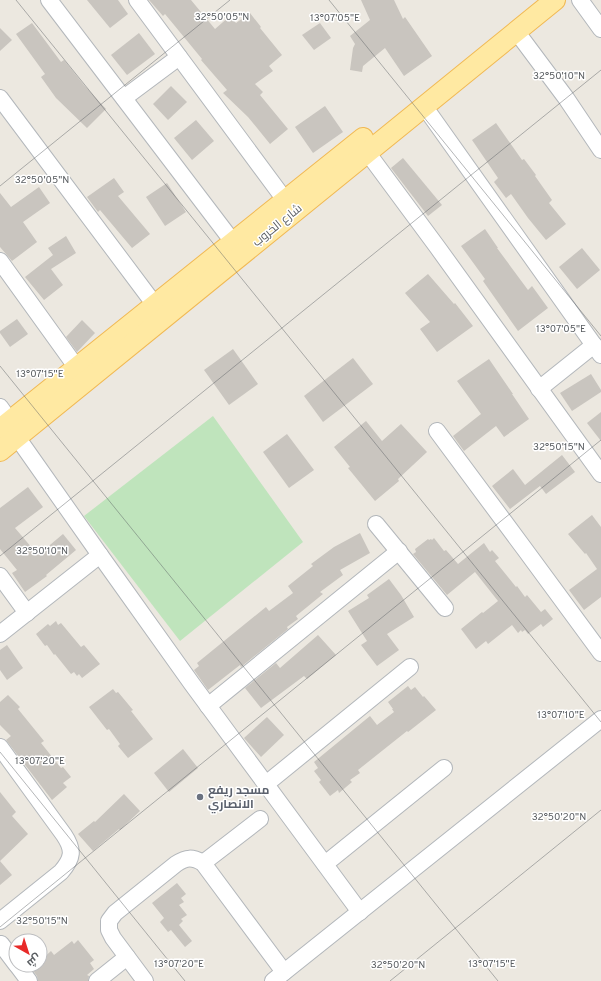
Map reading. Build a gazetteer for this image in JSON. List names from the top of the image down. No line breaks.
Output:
{"streets":{"main road":["شارع الخروب"]},"places":["مسجد ريفع الانصاري"],"north":"bottom right","coordinates":["32°50'05\"N","13°07'05\"E","32°50'10\"N","13°07'15\"E","32°50'15\"N","13°07'10\"E","13°07'20\"E","32°50'20\"N"]}
